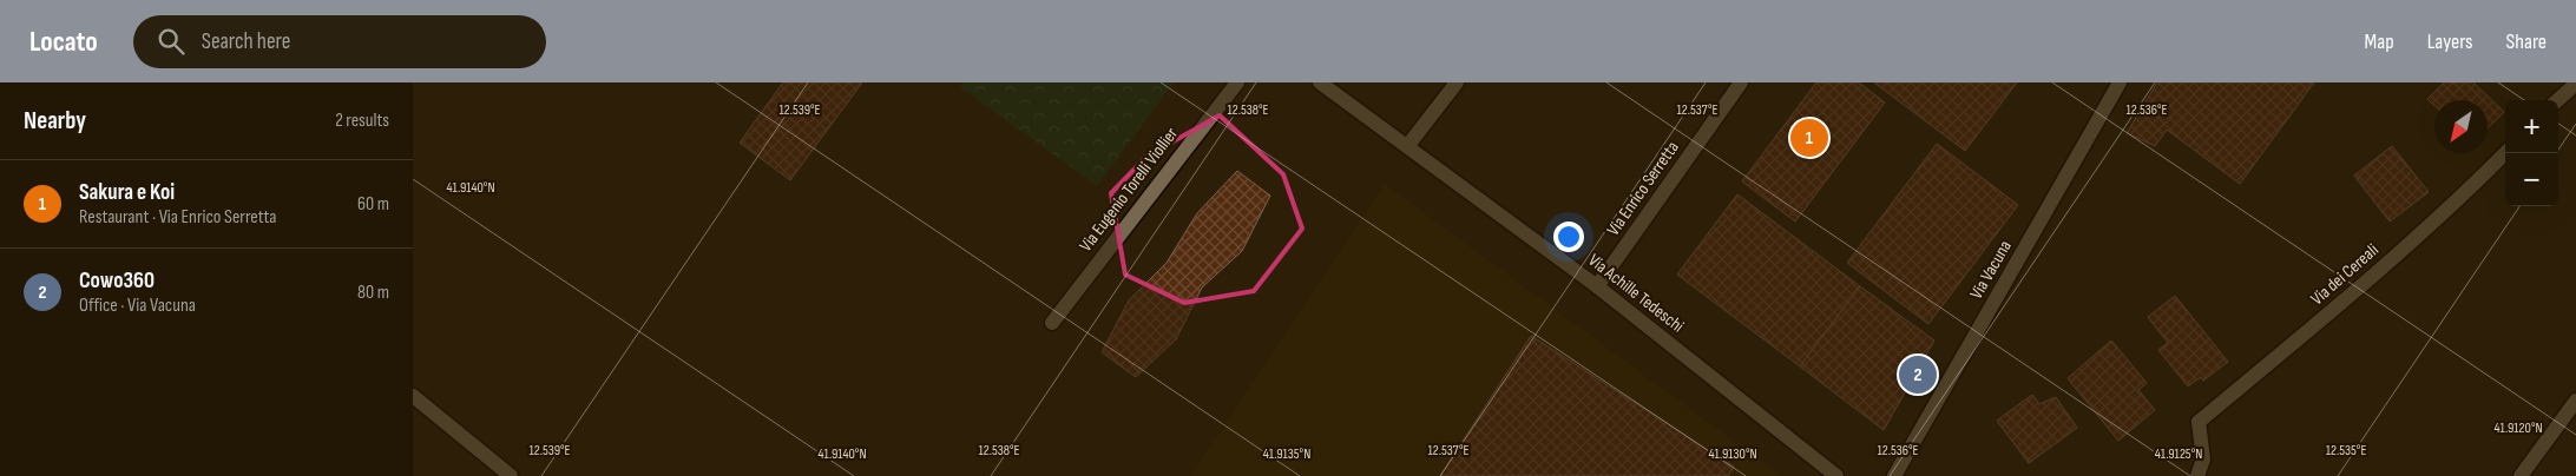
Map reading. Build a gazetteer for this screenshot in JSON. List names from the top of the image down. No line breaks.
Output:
{"streets":{"street":["Via Enrico Serretta","Via Eugenio Torelli Viollier","Via Vacuna","Via dei Cereali","Via Achille Tedeschi"]},"crossings":[["Via Enrico Serretta","Via Achille Tedeschi"]],"north":"bottom left","page":{"header":"Locato","search":"Search here","nav":["Map","Layers","Share"],"heading":["Nearby","2 results"],"map_buttons":["+","−"],"pins":["1","2"],"list":[{"mark":"1","name":"Sakura e Koi","note":"Restaurant · Via Enrico Serretta","value":"60 m"},{"mark":"2","name":"Cowo360","note":"Office · Via Vacuna","value":"80 m"}]},"coordinates":["12.539°E","12.538°E","12.537°E","12.536°E","41.9140°N","41.9120°N","12.535°E","41.9135°N","41.9130°N","41.9125°N"]}
